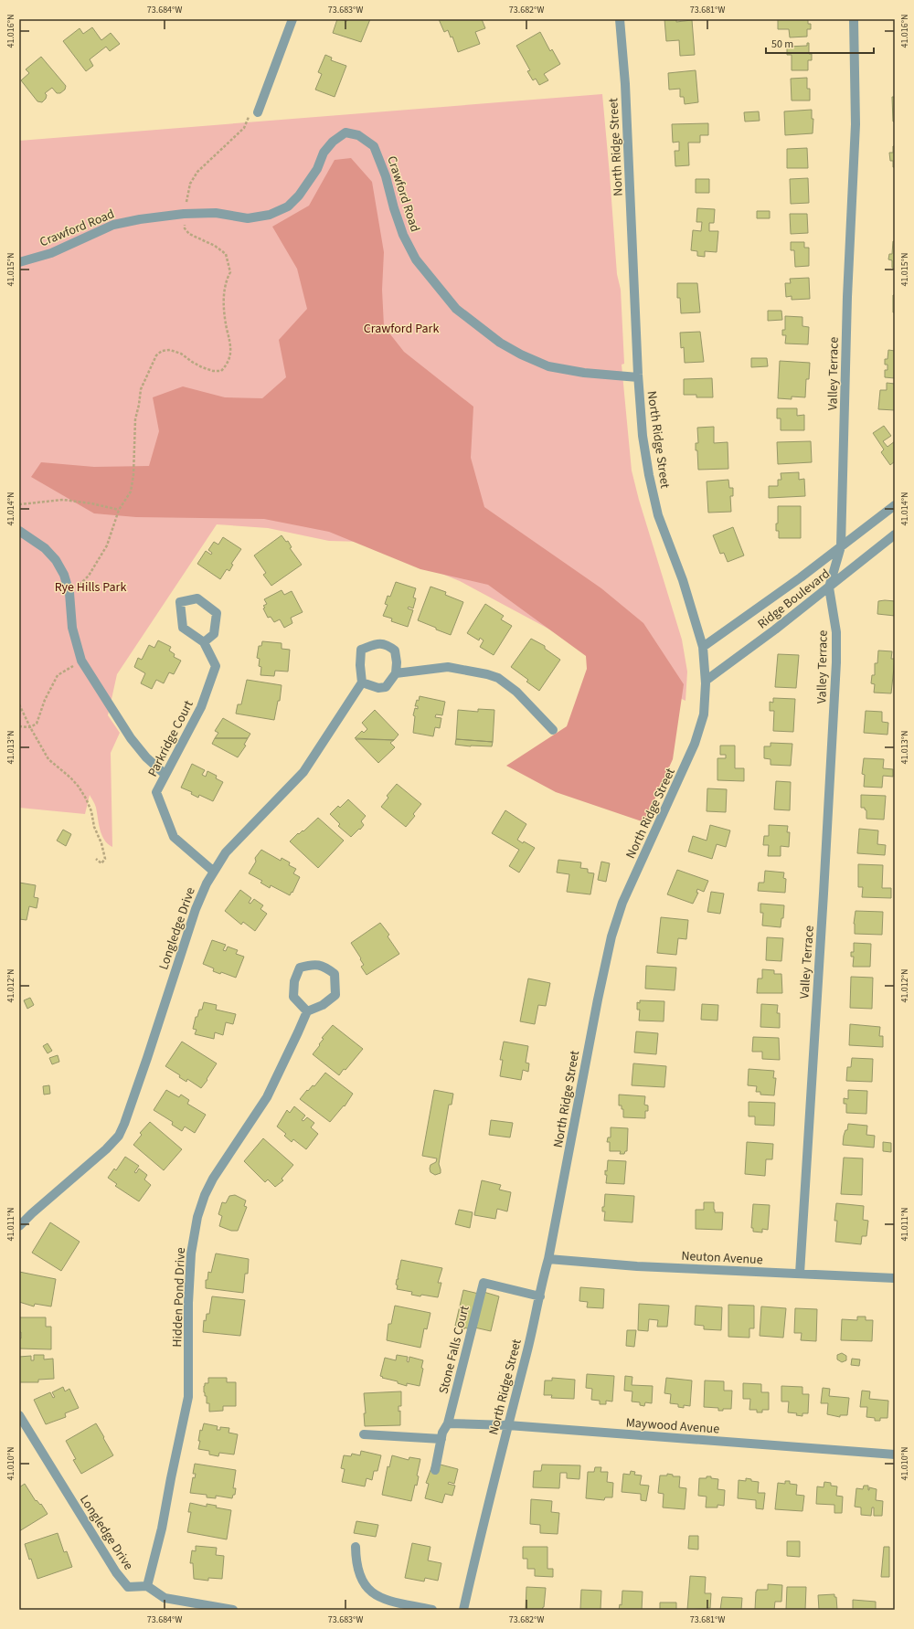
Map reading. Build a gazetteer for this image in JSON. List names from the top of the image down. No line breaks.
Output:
{"streets":{"street":["North Ridge Street","Crawford Road","Valley Terrace","Ridge Boulevard","Parkridge Court","Longledge Drive","Neuton Avenue","Hidden Pond Drive","Stone Falls Court","Maywood Avenue"]},"crossings":[["North Ridge Street","Crawford Road"],["North Ridge Street","Ridge Boulevard"],["North Ridge Street","Neuton Avenue"],["North Ridge Street","Stone Falls Court"],["North Ridge Street","Maywood Avenue"],["Valley Terrace","Ridge Boulevard"],["Valley Terrace","Neuton Avenue"],["Parkridge Court","Longledge Drive"],["Longledge Drive","Hidden Pond Drive"],["Stone Falls Court","Maywood Avenue"]],"parks":["Crawford Park","Rye Hills Park"],"scale_bar":"50 m","coordinates":["73.684°W","73.683°W","73.682°W","73.681°W","41.016°N","41.015°N","41.014°N","41.013°N","41.012°N","41.011°N","41.010°N"]}
